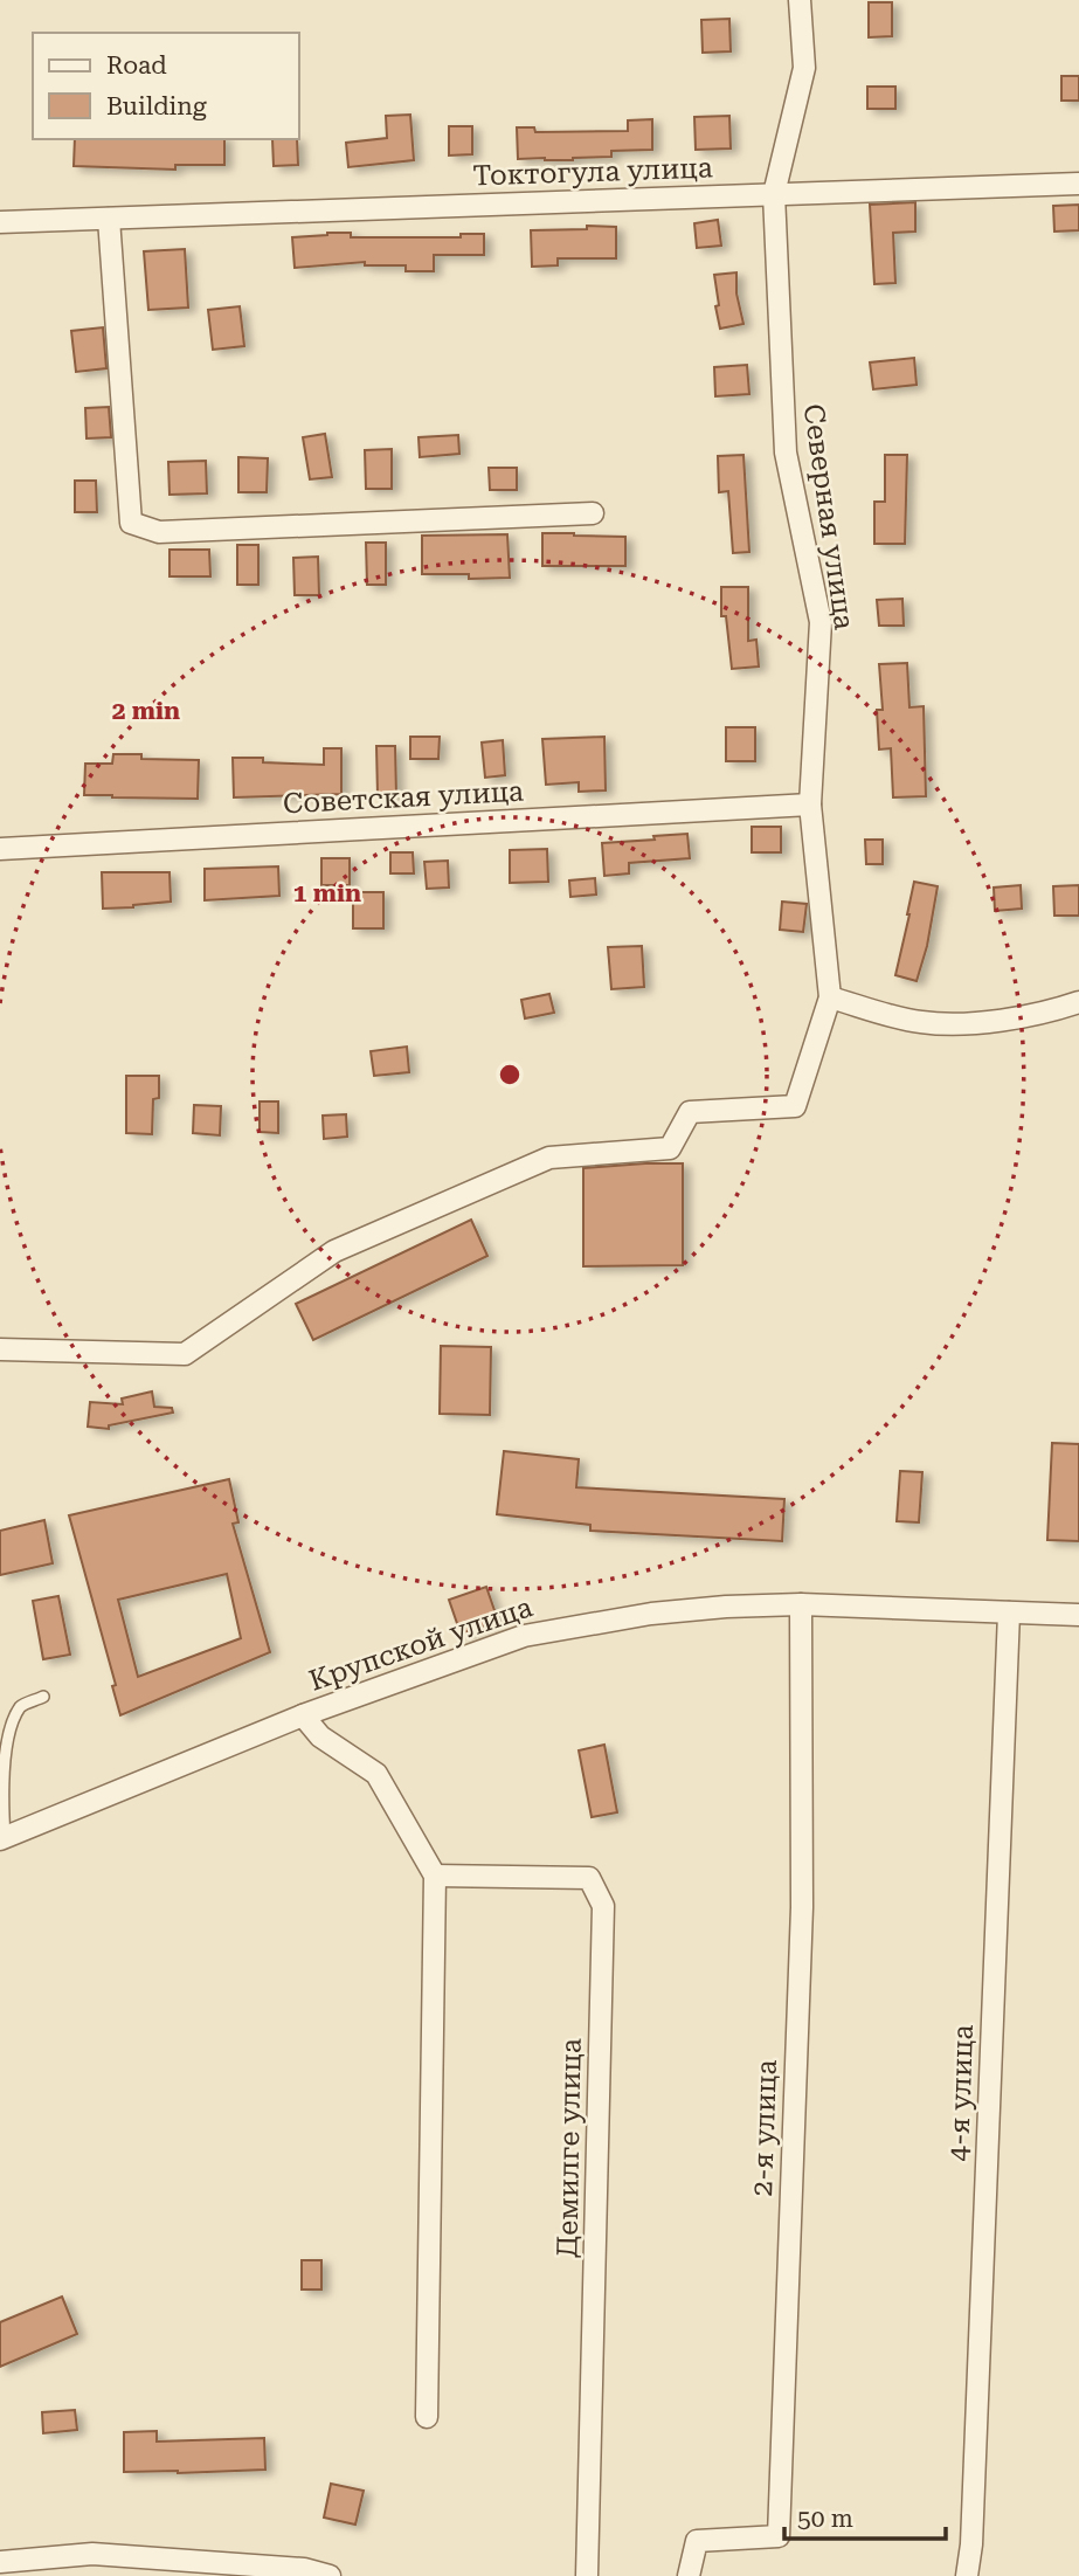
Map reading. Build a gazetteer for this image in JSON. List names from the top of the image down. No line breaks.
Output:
{"streets":{"street":["Токтогула улица","Северная улица","Советская улица","Крупской улица","4-я улица","2-я улица","Демилге улица"]},"crossings":[["Токтогула улица","Северная улица"],["Северная улица","Советская улица"],["Крупской улица","4-я улица"],["Крупской улица","2-я улица"]],"legend":["Road","Building"],"scale_bar":"50 m","rings":["2 min","1 min"]}
